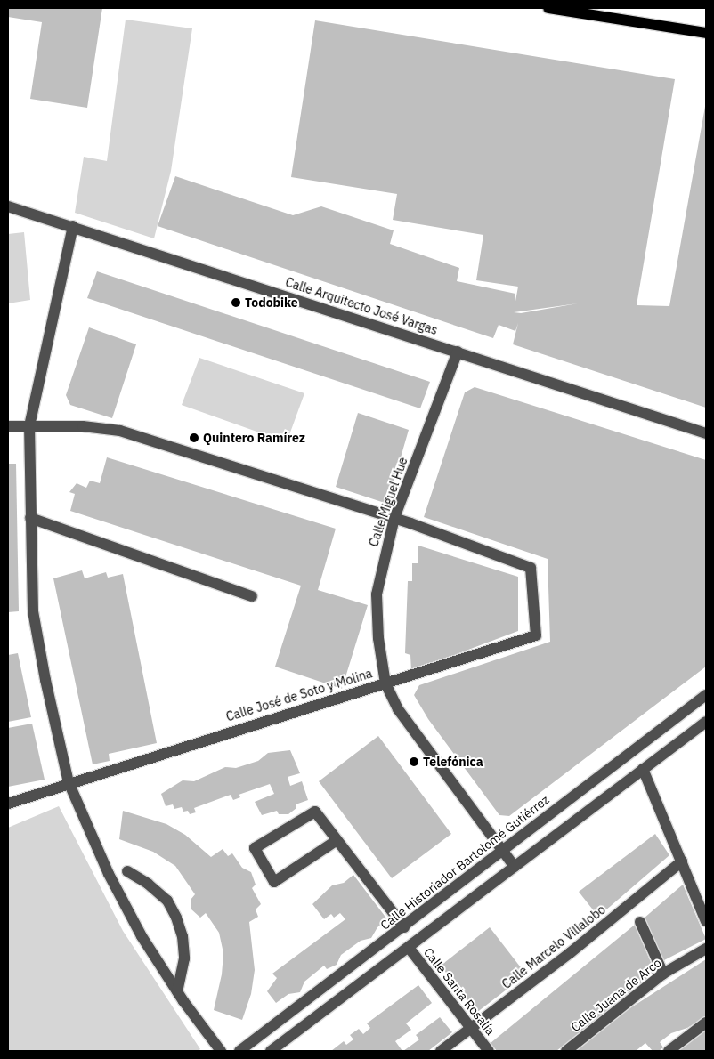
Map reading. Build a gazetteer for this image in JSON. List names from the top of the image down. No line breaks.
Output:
{"streets":{"street":["Calle Arquitecto José Vargas","Calle Miguel Hue","Calle José de Soto y Molina","Calle Historiador Bartolomé Gutiérrez","Calle Marcelo Villalobo","Calle Santa Rosalía","Calle Juana de Arco"]},"crossings":[["Calle Arquitecto José Vargas","Calle Miguel Hue"],["Calle Miguel Hue","Calle José de Soto y Molina"],["Calle Miguel Hue","Calle Historiador Bartolomé Gutiérrez"],["Calle Marcelo Villalobo","Calle Santa Rosalía"]],"places":["Todobike","Quintero Ramírez","Telefónica"]}
